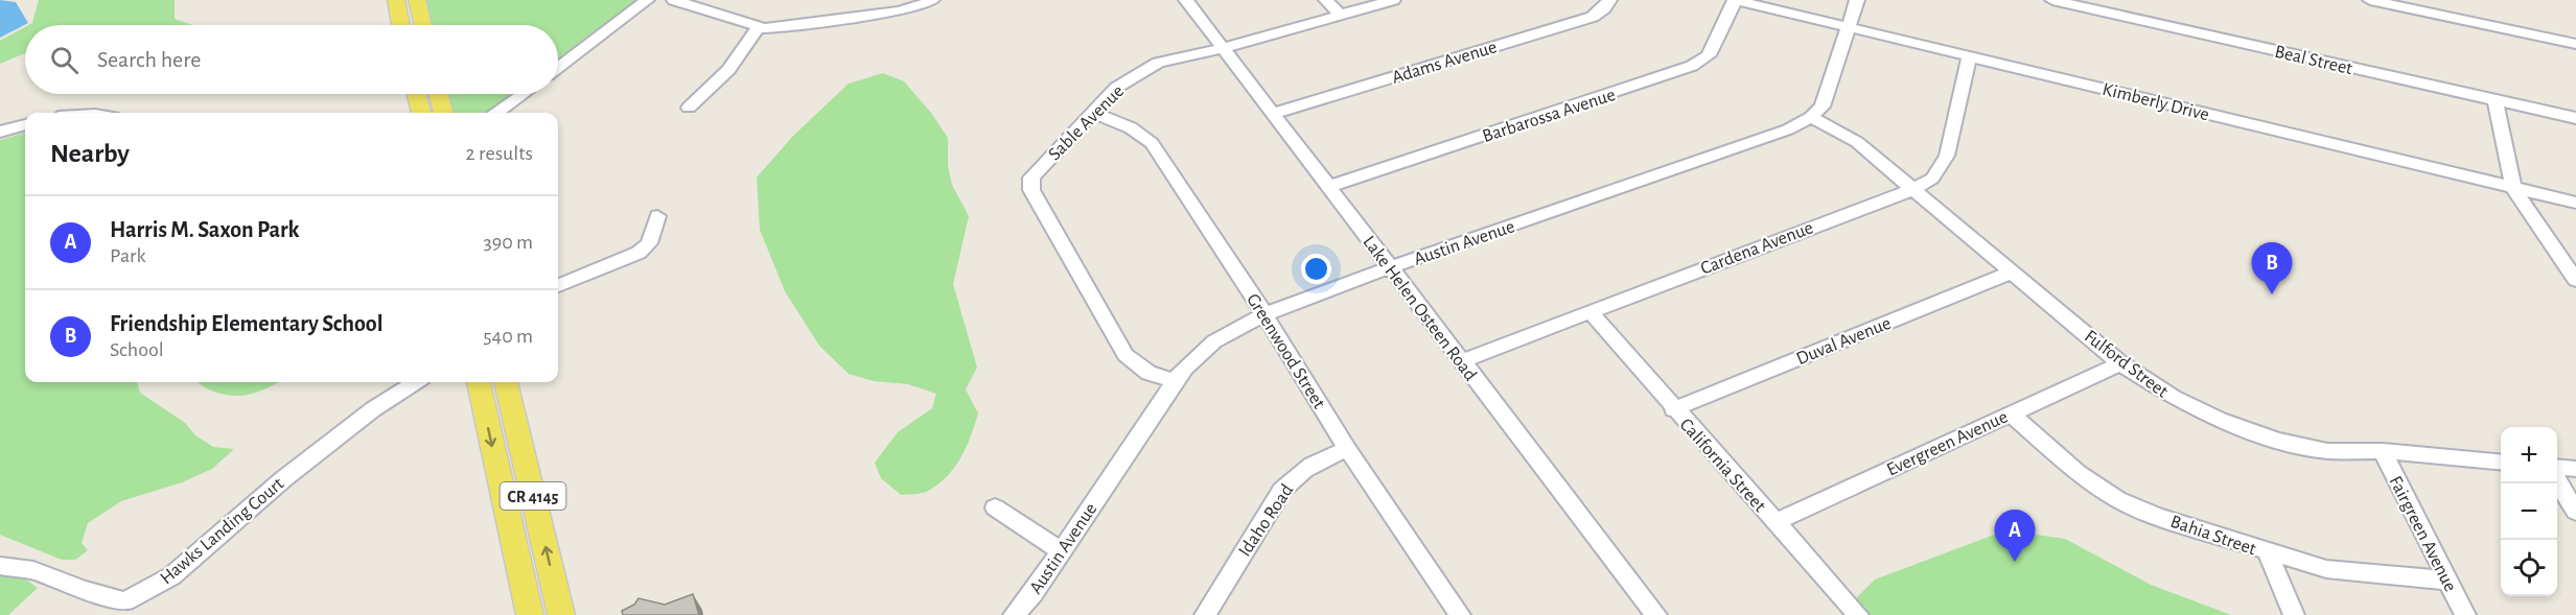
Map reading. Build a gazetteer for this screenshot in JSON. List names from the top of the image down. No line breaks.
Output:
{"streets":{"main road":["CR 4145"],"street":["Beal Street","Adams Avenue","Kimberly Drive","Barbarossa Avenue","Sable Avenue","Austin Avenue","Cardena Avenue","Lake Helen Osteen Road","Duval Avenue","Greenwood Street","Fulford Street","Evergreen Avenue","California Street","Idaho Road","Hawks Landing Court","Fairgreen Avenue","Bahia Street"]},"crossings":[["Adams Avenue","Lake Helen Osteen Road"],["Kimberly Drive","Barbarossa Avenue"],["Kimberly Drive","Cardena Avenue"],["Barbarossa Avenue","Lake Helen Osteen Road"],["Sable Avenue","Austin Avenue"],["Sable Avenue","Lake Helen Osteen Road"],["Sable Avenue","Greenwood Street"],["Austin Avenue","Lake Helen Osteen Road"],["Austin Avenue","Greenwood Street"],["Austin Avenue","Fulford Street"],["Cardena Avenue","Lake Helen Osteen Road"],["Cardena Avenue","Fulford Street"],["Cardena Avenue","California Street"],["Duval Avenue","Fulford Street"],["Duval Avenue","California Street"],["Greenwood Street","Idaho Road"],["Fulford Street","Evergreen Avenue"],["Fulford Street","Fairgreen Avenue"],["Evergreen Avenue","California Street"],["Evergreen Avenue","Bahia Street"],["Fairgreen Avenue","Bahia Street"]],"page":{"search":"Search here","heading":["Nearby","2 results"],"list":[{"mark":"A","name":"Harris M. Saxon Park","note":"Park","value":"390 m"},{"mark":"B","name":"Friendship Elementary School","note":"School","value":"540 m"}],"pins":["B","A"],"map_buttons":["+","−"]}}
